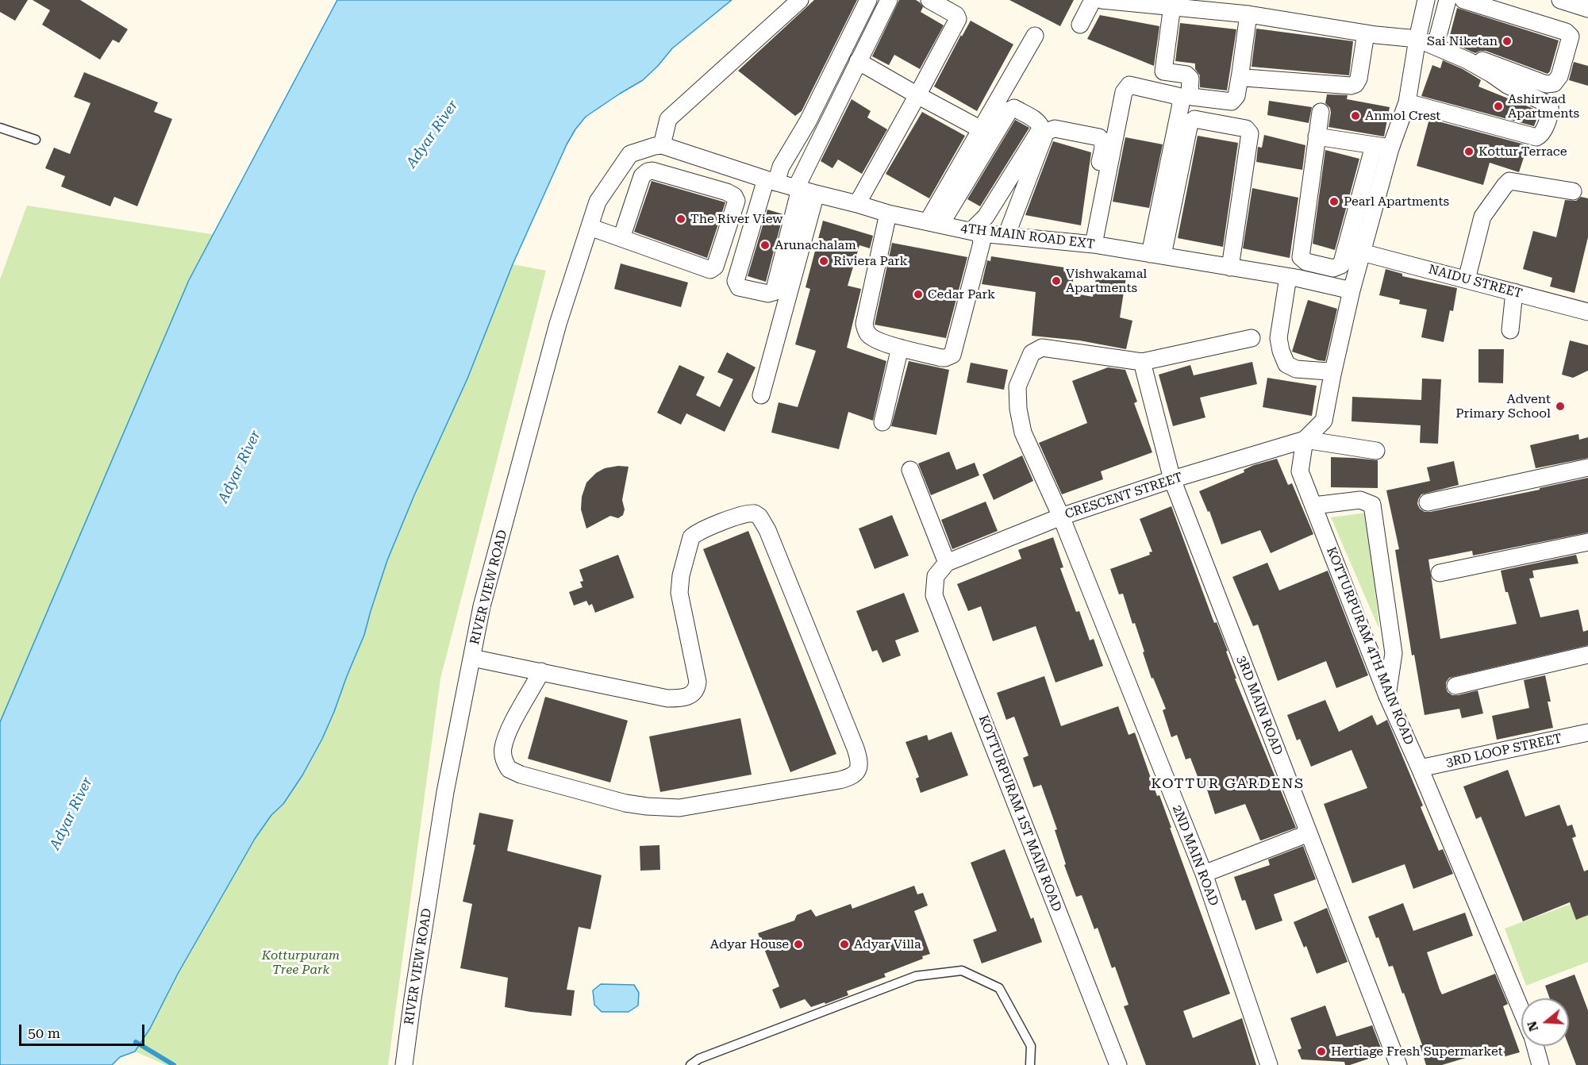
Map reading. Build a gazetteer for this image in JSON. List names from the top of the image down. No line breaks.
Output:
{"streets":{"street":["4TH MAIN ROAD EXT","NAIDU STREET","CRESCENT STREET","RIVER VIEW ROAD","KOTTURPURAM 4TH MAIN ROAD","3RD MAIN ROAD","3RD LOOP STREET","KOTTURPURAM 1ST MAIN ROAD","2ND MAIN ROAD"]},"crossings":[["4TH MAIN ROAD EXT","RIVER VIEW ROAD"],["CRESCENT STREET","KOTTURPURAM 4TH MAIN ROAD"],["CRESCENT STREET","3RD MAIN ROAD"],["CRESCENT STREET","KOTTURPURAM 1ST MAIN ROAD"],["CRESCENT STREET","2ND MAIN ROAD"],["KOTTURPURAM 4TH MAIN ROAD","3RD LOOP STREET"],["3RD MAIN ROAD","2ND MAIN ROAD"]],"districts":["KOTTUR GARDENS"],"water":["Adyar River"],"parks":["Kotturpuram Tree Park"],"places":["Sai Niketan","Ashirwad Apartments","Anmol Crest","Kottur Terrace","Pearl Apartments","The River View","Arunachalam","Riviera Park","Vishwakamal Apartments","Cedar Park","Advent Primary School","Adyar House","Adyar Villa","Hertiage Fresh Supermarket"],"scale_bar":"50 m","north":"left"}
